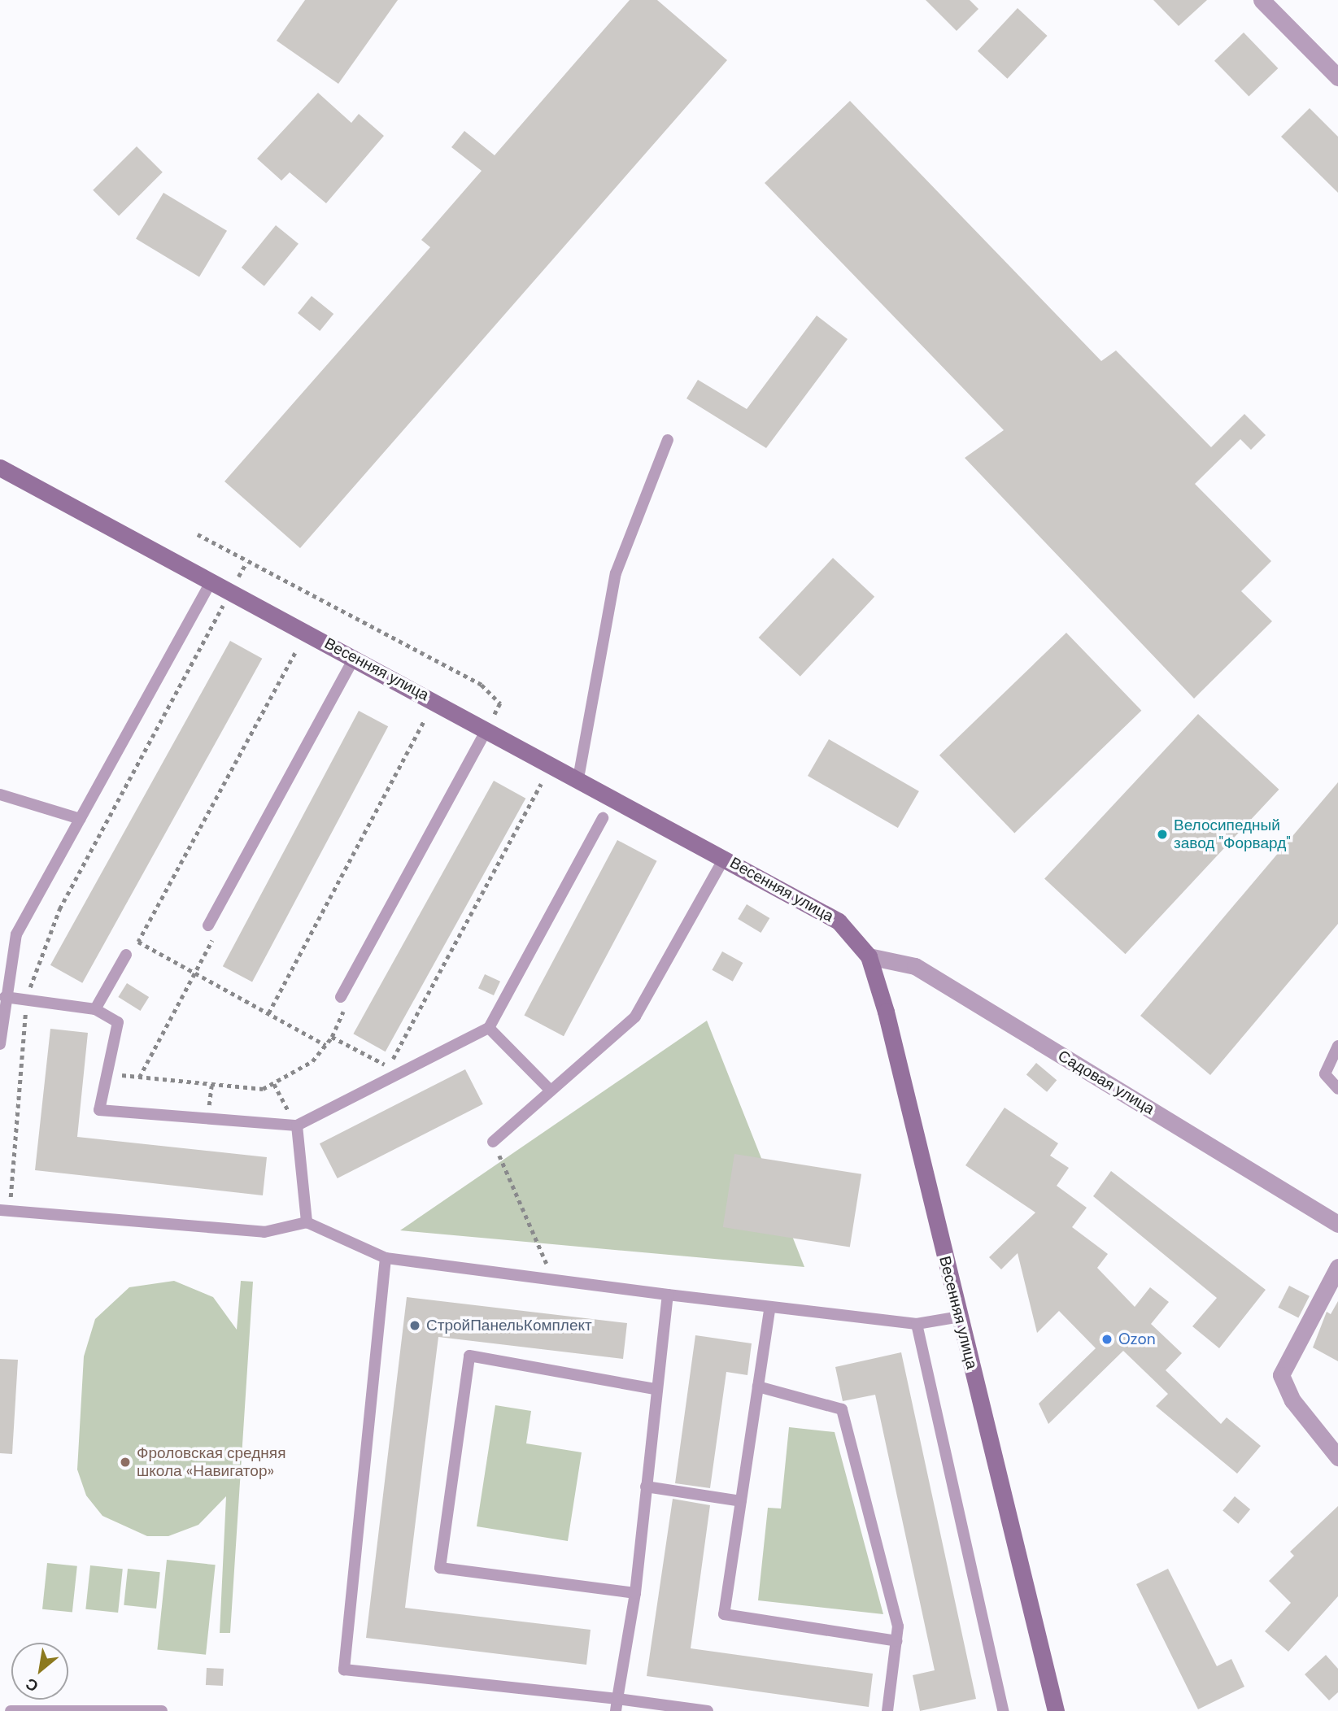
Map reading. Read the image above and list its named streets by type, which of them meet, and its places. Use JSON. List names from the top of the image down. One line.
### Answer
{"streets":{"street":["Весенняя улица","Садовая улица"]},"crossings":[["Весенняя улица","Садовая улица"]],"places":["Велосипедный завод \"Форвард\"","СтройПанельКомплект","Ozon","Фроловская средняя школа «Навигатор»"],"north":"bottom left"}
